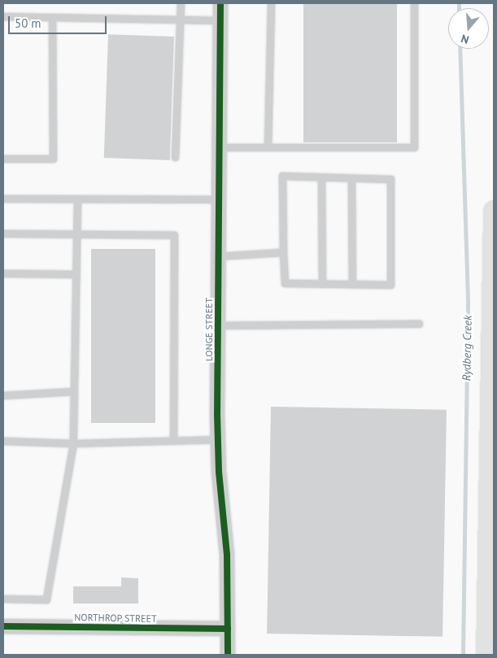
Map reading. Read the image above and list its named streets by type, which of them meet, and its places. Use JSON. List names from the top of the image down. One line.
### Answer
{"streets":{"street":["LONGE STREET","NORTHROP STREET"]},"crossings":[["LONGE STREET","NORTHROP STREET"]],"water":["Rydberg Creek"],"scale_bar":"50 m","north":"bottom"}
